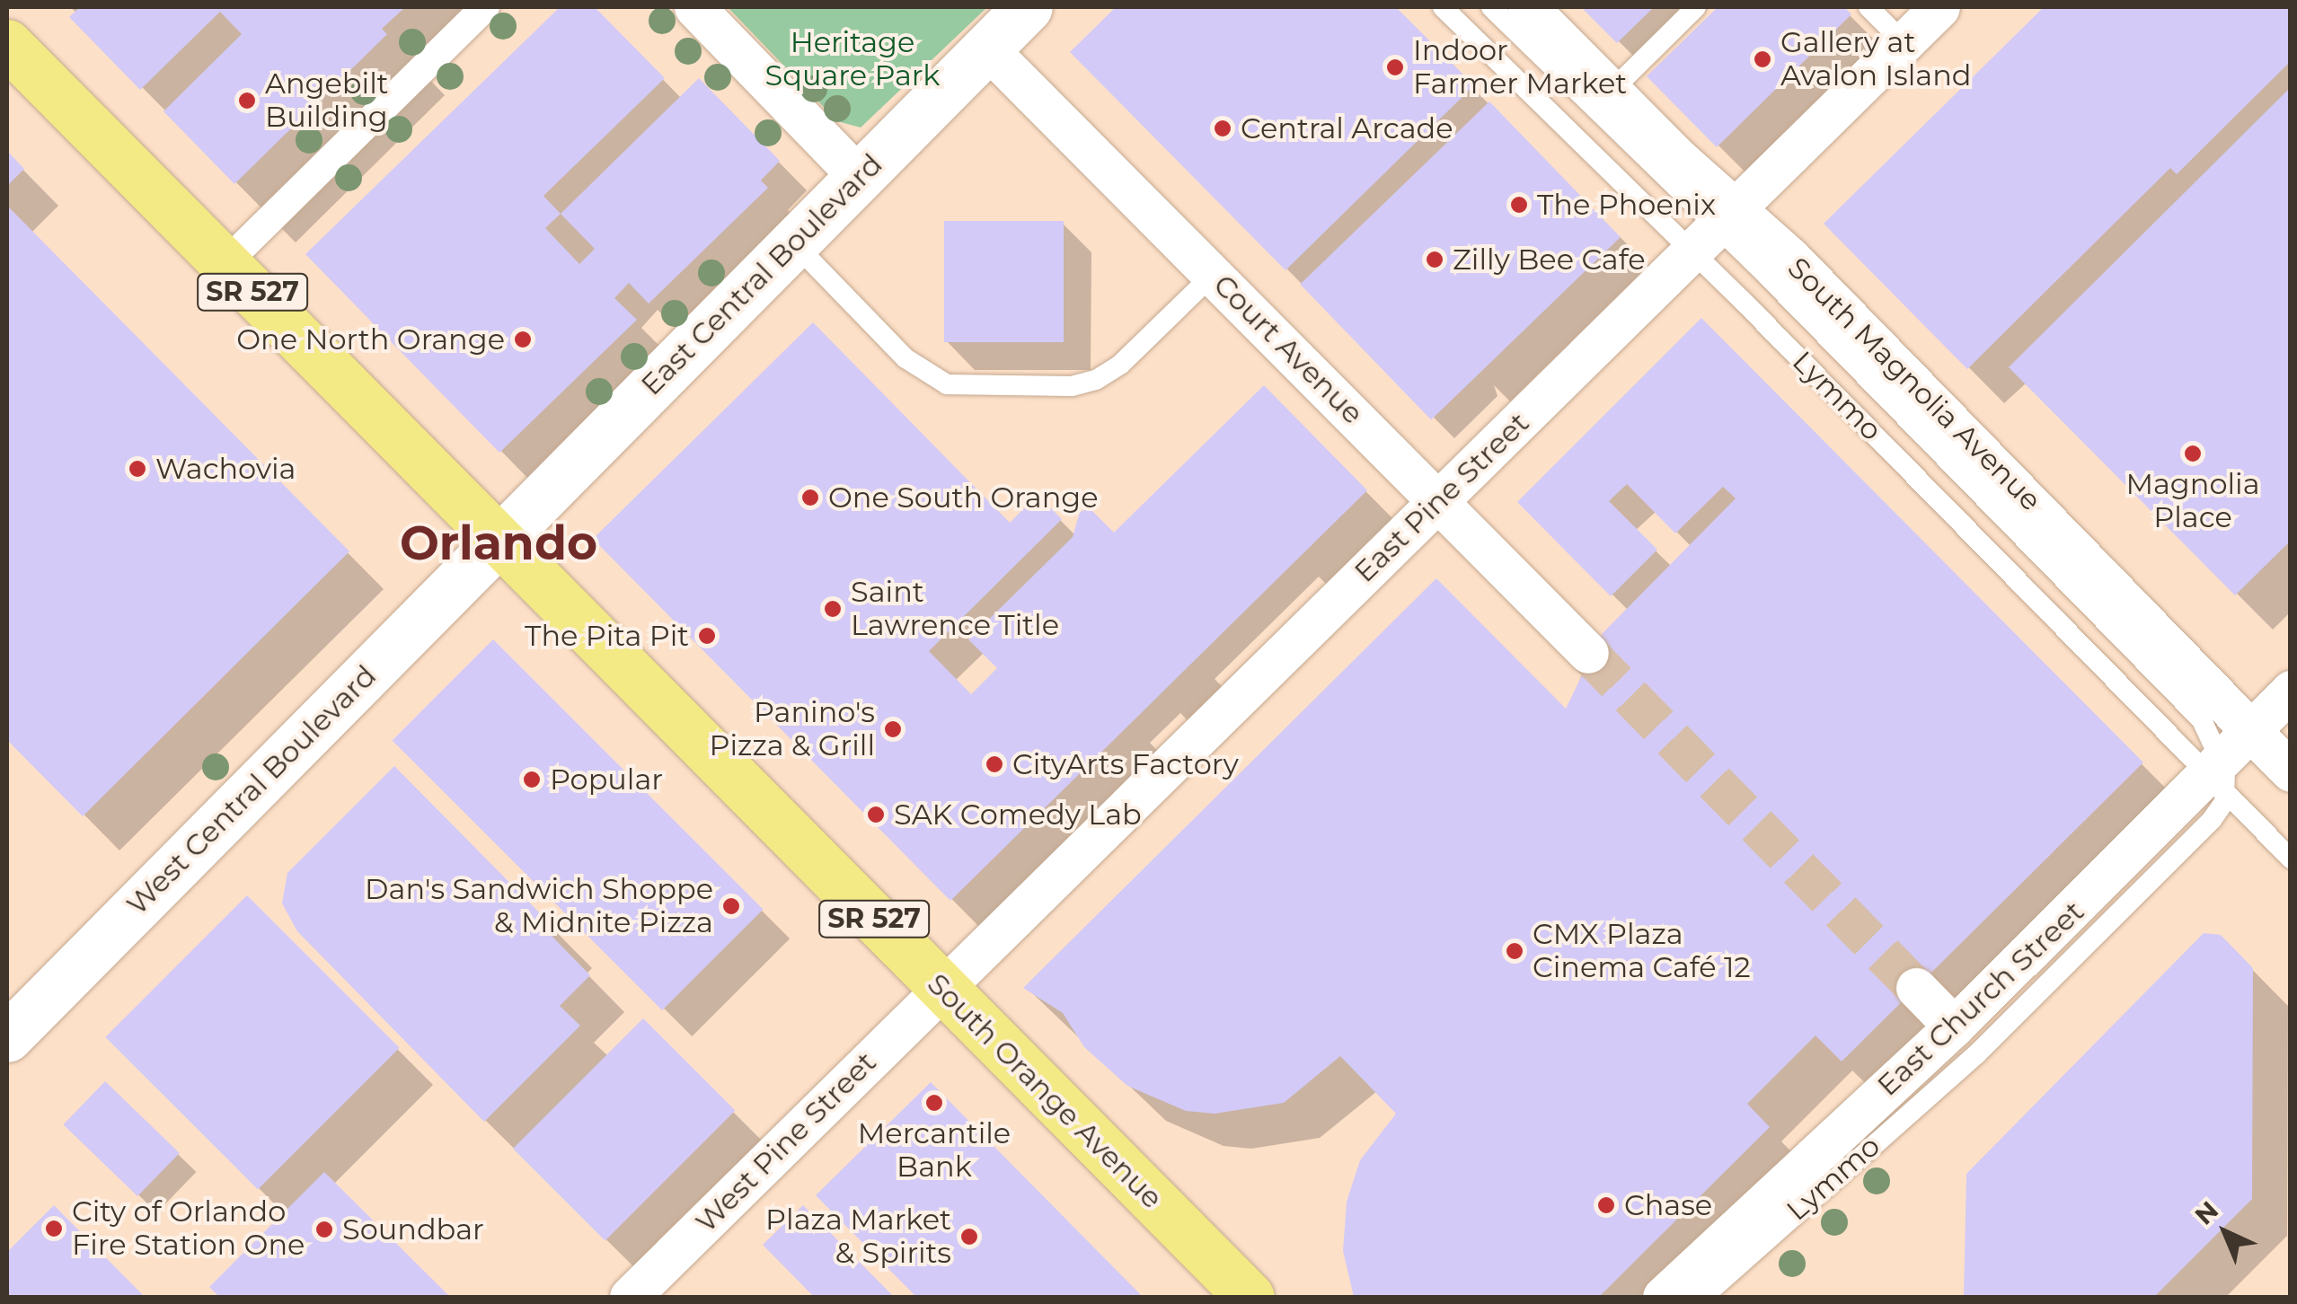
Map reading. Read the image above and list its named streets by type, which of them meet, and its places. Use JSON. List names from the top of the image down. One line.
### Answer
{"streets":{"main road":["SR 527","South Orange Avenue"],"street":["East Central Boulevard","Court Avenue","South Magnolia Avenue","East Pine Street","West Central Boulevard","East Church Street","West Pine Street"],"lane":["Lymmo"]},"crossings":[["East Central Boulevard","SR 527"],["East Central Boulevard","Court Avenue"],["East Central Boulevard","West Central Boulevard"],["East Central Boulevard","South Orange Avenue"],["SR 527","West Central Boulevard"],["SR 527","South Orange Avenue"],["Court Avenue","East Pine Street"],["South Magnolia Avenue","Lymmo"],["South Magnolia Avenue","East Pine Street"],["South Magnolia Avenue","East Church Street"],["Lymmo","East Pine Street"],["Lymmo","East Church Street"],["East Pine Street","South Orange Avenue"],["East Pine Street","West Pine Street"],["West Central Boulevard","South Orange Avenue"],["South Orange Avenue","West Pine Street"]],"districts":["Orlando"],"parks":["Heritage Square Park"],"places":["Gallery at Avalon Island","Indoor Farmer Market","Angebilt Building","Central Arcade","The Phoenix","Zilly Bee Cafe","One North Orange","Magnolia Place","Wachovia","One South Orange","Saint Lawrence Title","The Pita Pit","Panino's Pizza & Grill","CityArts Factory","Popular","SAK Comedy Lab","Dan's Sandwich Shoppe & Midnite Pizza","CMX Plaza Cinema Café 12","Mercantile Bank","Chase","City of Orlando Fire Station One","Soundbar","Plaza Market & Spirits"],"north":"top left"}
